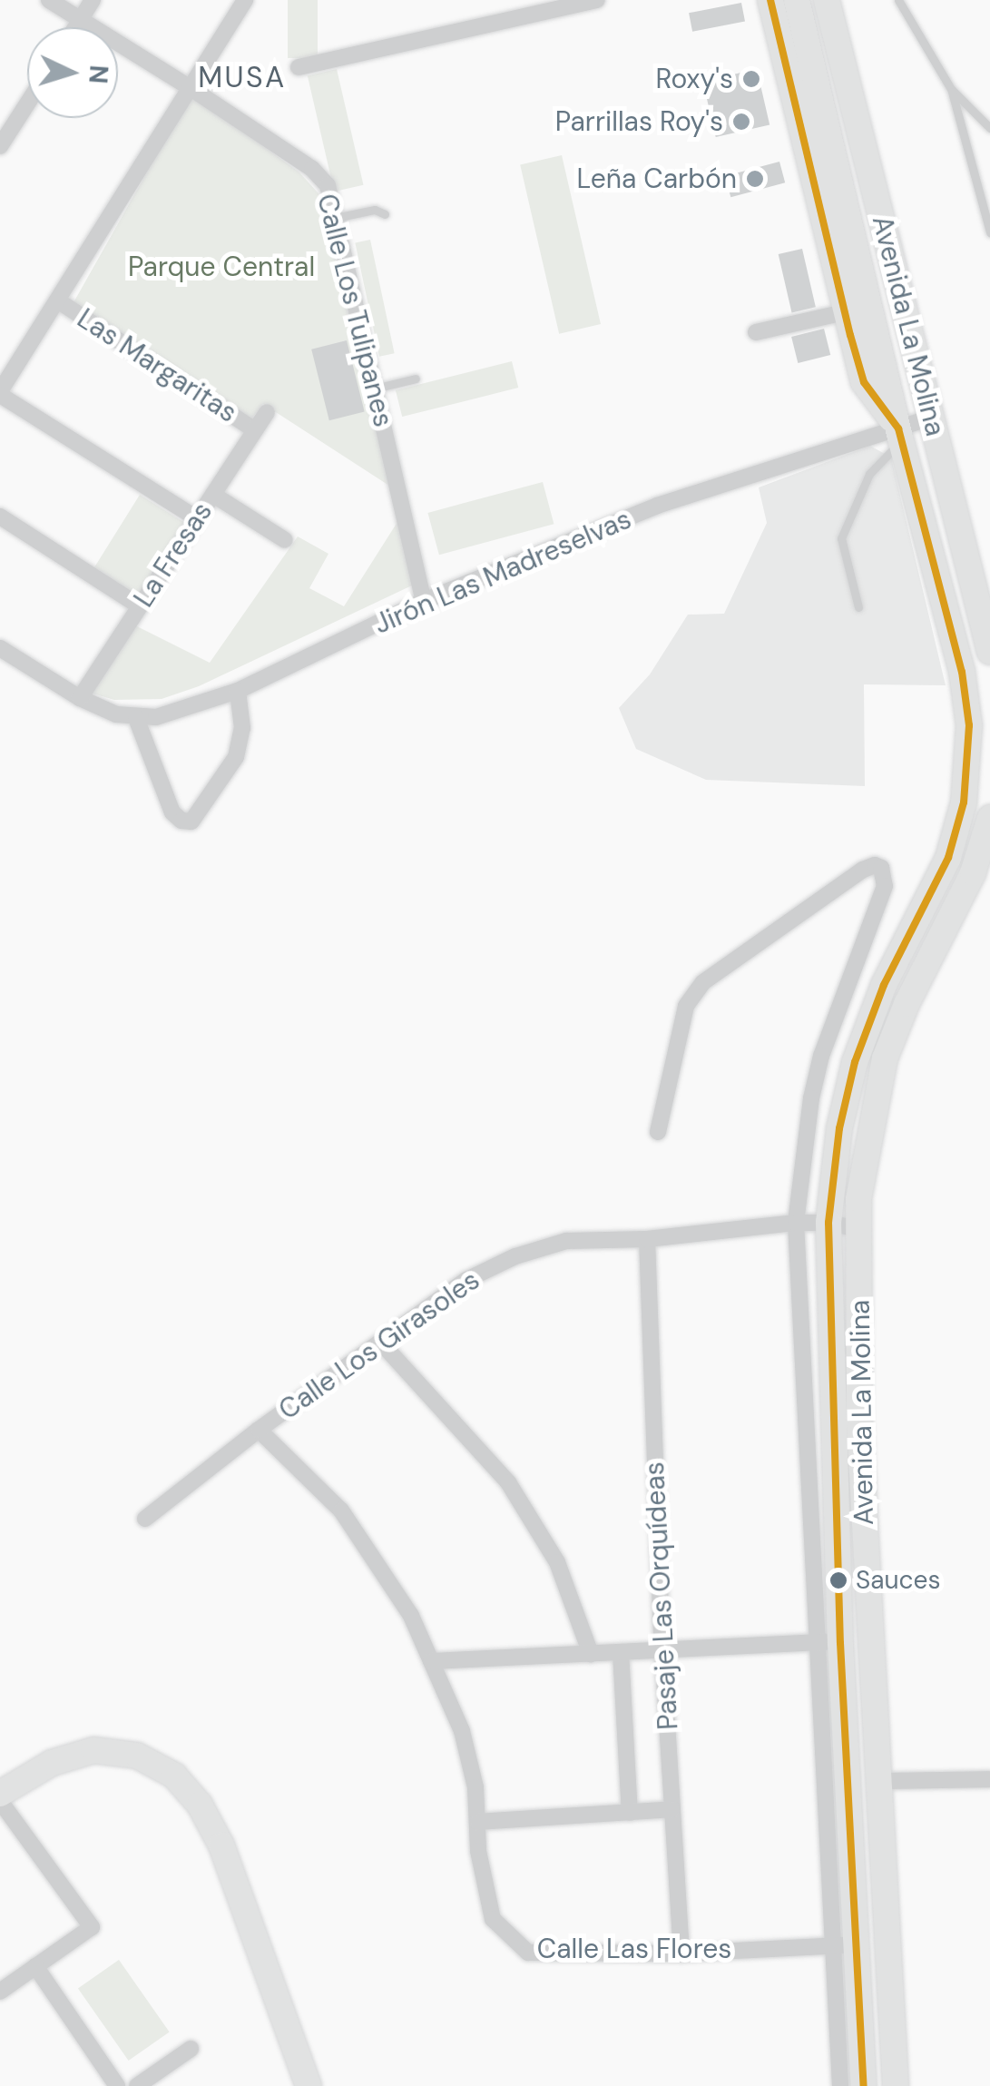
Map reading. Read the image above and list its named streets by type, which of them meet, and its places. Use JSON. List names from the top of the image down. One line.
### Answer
{"streets":{"main road":["Avenida La Molina"],"street":["Calle Los Tulipanes","Las Margaritas","La Fresas","Jirón Las Madreselvas","Calle Los Girasoles","Pasaje Las Orquídeas","Calle Las Flores"]},"crossings":[["Calle Los Tulipanes","Jirón Las Madreselvas"],["Avenida La Molina","Jirón Las Madreselvas"],["Avenida La Molina","Calle Los Girasoles"],["Avenida La Molina","Calle Las Flores"],["Las Margaritas","La Fresas"],["Calle Los Girasoles","Pasaje Las Orquídeas"],["Calle Los Girasoles","Calle Las Flores"],["Pasaje Las Orquídeas","Calle Las Flores"]],"districts":["MUSA"],"parks":["Parque Central"],"places":["Roxy's","Parrillas Roy's","Leña Carbón","Sauces"],"north":"right"}
